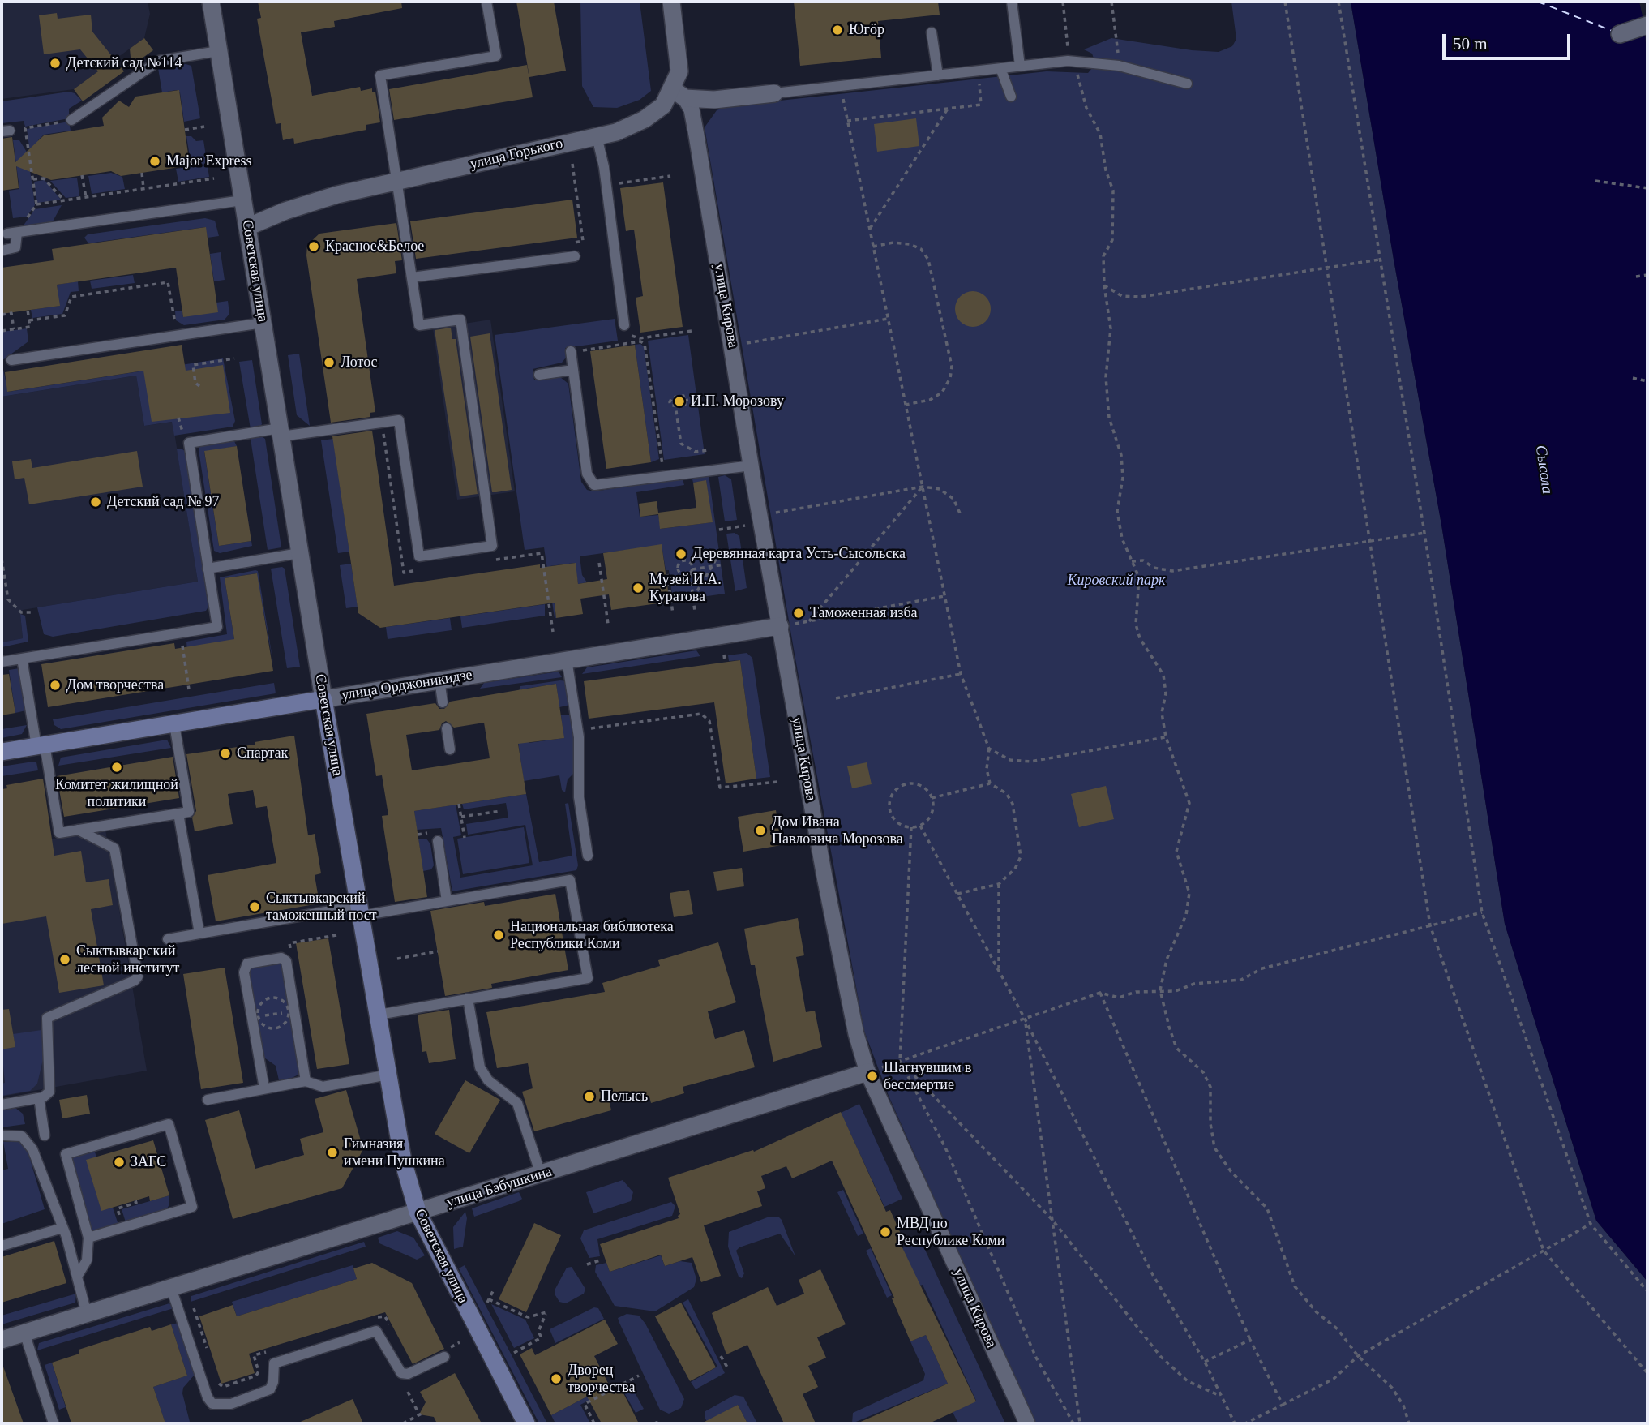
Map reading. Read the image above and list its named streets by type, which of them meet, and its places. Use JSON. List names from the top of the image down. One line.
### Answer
{"streets":{"main road":["Советская улица","улица Орджоникидзе"],"street":["улица Горького","улица Кирова","улица Бабушкина"]},"crossings":[["улица Горького","Советская улица"],["улица Горького","улица Кирова"],["Советская улица","улица Орджоникидзе"],["Советская улица","улица Бабушкина"],["улица Кирова","улица Орджоникидзе"],["улица Кирова","улица Бабушкина"]],"water":["Сысола"],"parks":["Кировский парк"],"places":["Югöр","Детский сад №114","Major Express","Красное&Белое","Лотос","И.П. Морозову","Детский сад № 97","Деревянная карта Усть-Сысольска","Музей И.А. Куратова","Таможенная изба","Дом творчества","Спартак","Комитет жилищной политики","Дом Ивана Павловича Морозова","Сыктывкарский таможенный пост","Национальная библиотека Республики Коми","Сыктывкарский лесной институт","Шагнувшим в бессмертие","Пелысь","Гимназия имени Пушкина","ЗАГС","МВД по Республике Коми","Дворец творчества"],"scale_bar":"50 m"}
